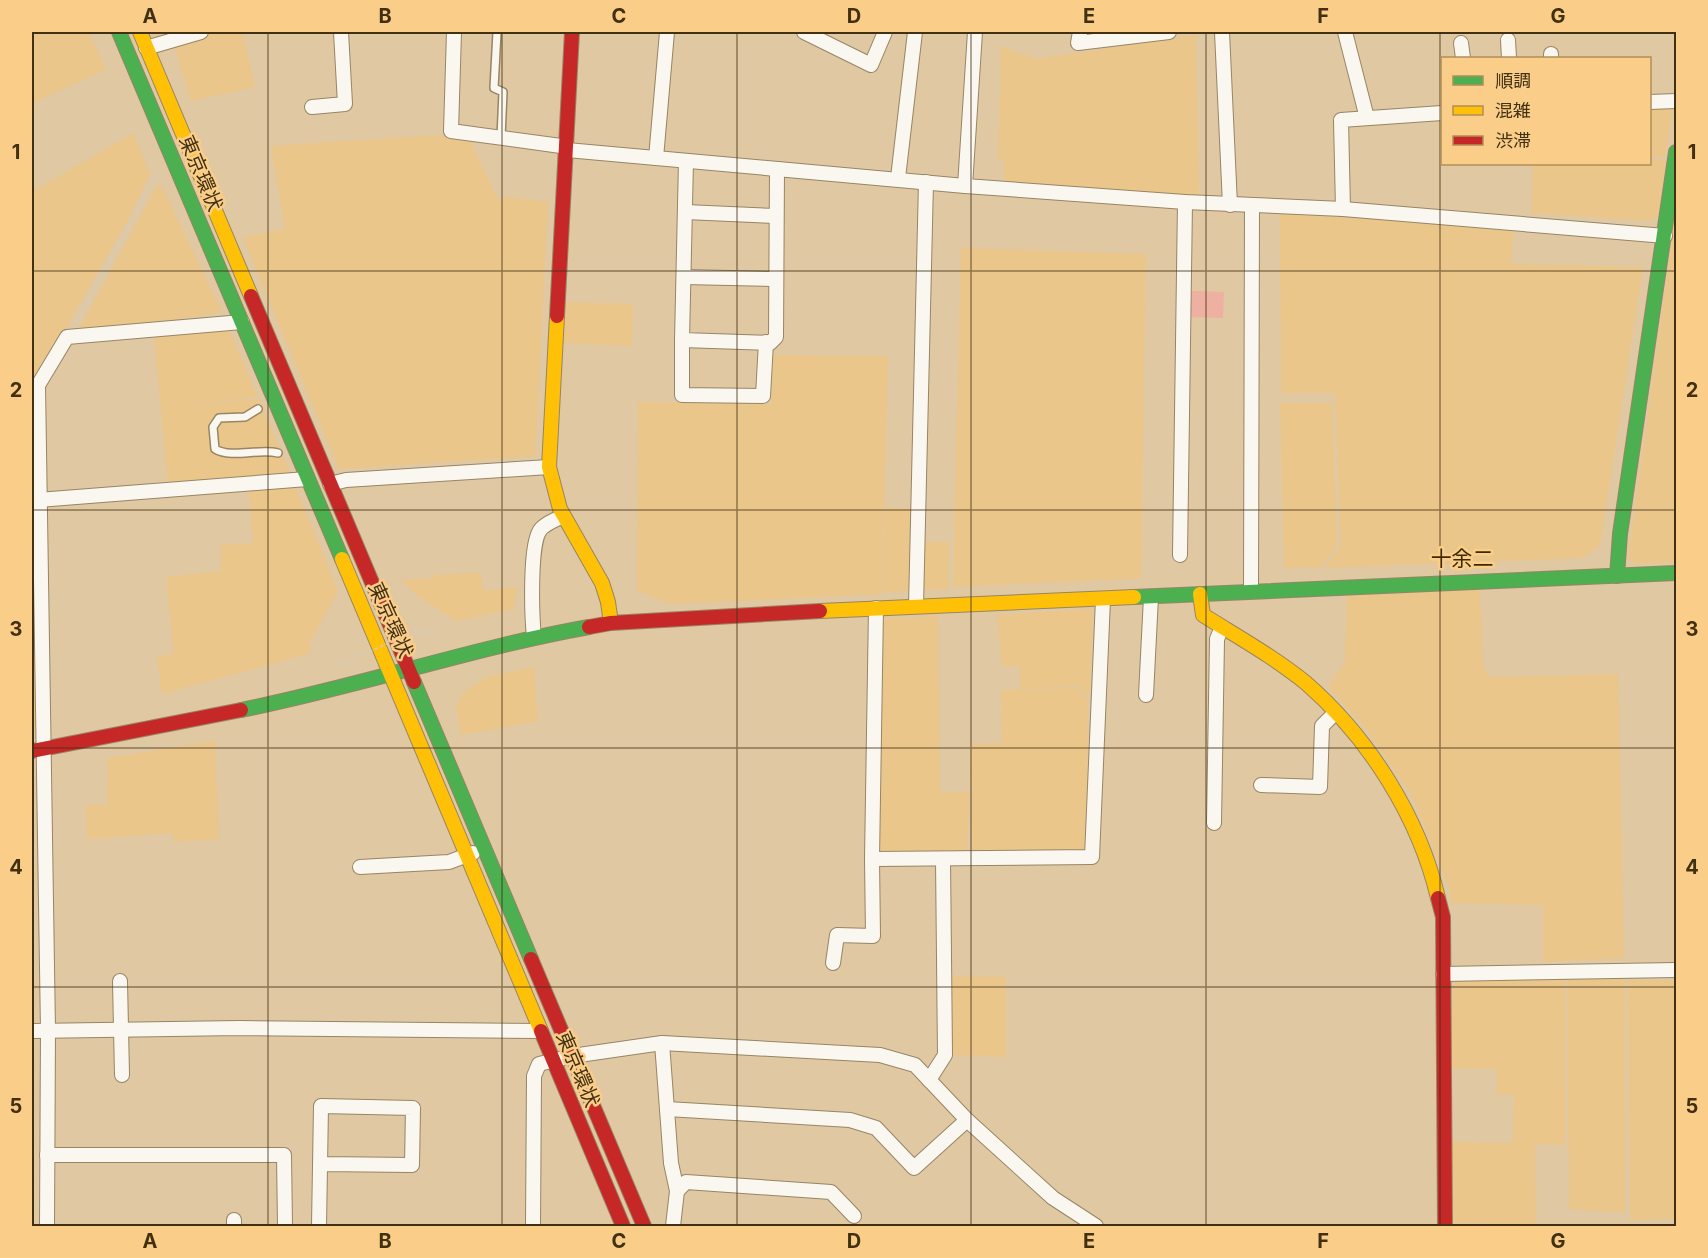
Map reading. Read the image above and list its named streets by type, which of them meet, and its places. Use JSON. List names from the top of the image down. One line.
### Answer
{"streets":{"main road":["東京環状"]},"districts":["十余二"],"legend":["順調","混雑","渋滞"],"grid":{"columns":["A","B","C","D","E","F","G"],"rows":["1","2","3","4","5"]}}
